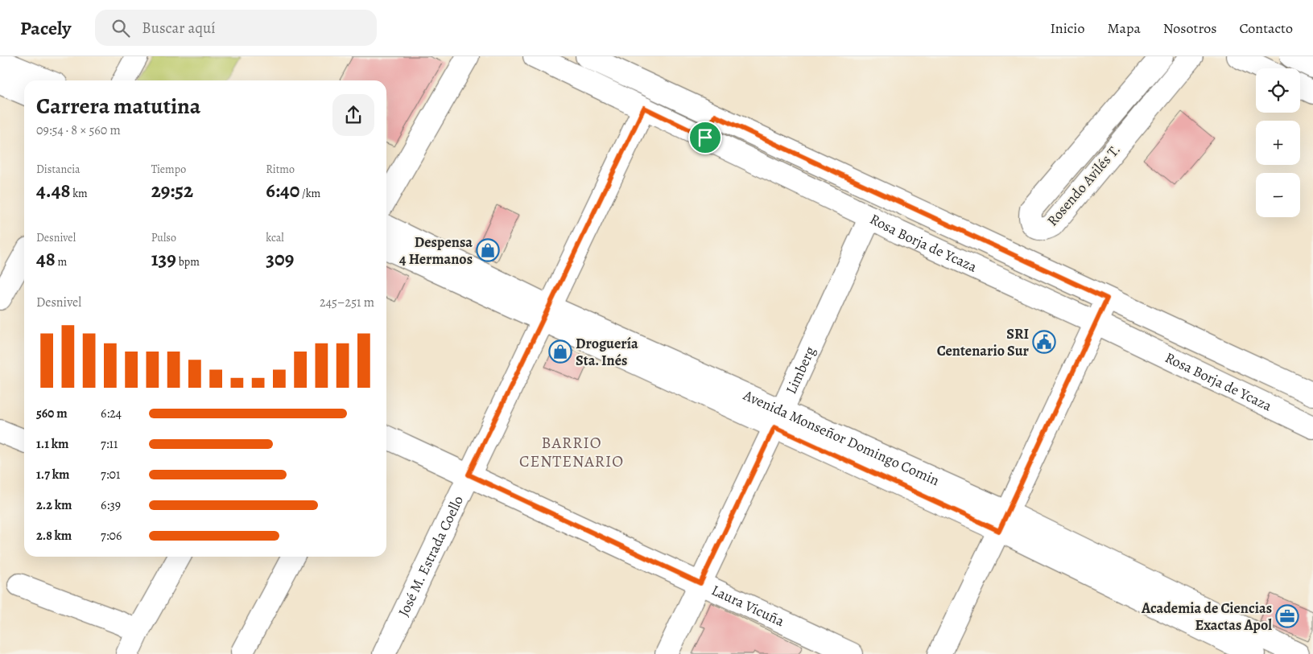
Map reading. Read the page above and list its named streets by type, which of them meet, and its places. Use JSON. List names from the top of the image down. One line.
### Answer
{"streets":{"street":["Rosendo Avilés T.","Rosa Borja de Ycaza","Limberg","Avenida Monseñor Domingo Comin","José M. Estrada Coello","Laura Vicuña"]},"crossings":[["Rosa Borja de Ycaza","Limberg"],["Rosa Borja de Ycaza","José M. Estrada Coello"],["Limberg","Avenida Monseñor Domingo Comin"],["Limberg","Laura Vicuña"],["Avenida Monseñor Domingo Comin","José M. Estrada Coello"],["José M. Estrada Coello","Laura Vicuña"]],"districts":["BARRIO CENTENARIO"],"places":{"shop":["Despensa 4 Hermanos","Droguería Sta. Inés"],"public building":["SRI Centenario Sur"],"office":["Academia de Ciencias Exactas Apol"]},"page":{"header":"Pacely","search":"Buscar aquí","nav":["Inicio","Mapa","Nosotros","Contacto"],"map_buttons":["+","−"],"heading":["Carrera matutina","09:54 · 8 × 560 m"],"stats":[["Distancia","4.48 km"],["Tiempo","29:52"],["Ritmo","6:40 /km"],["Desnivel","48 m"],["Pulso","139 bpm"],["kcal","309"]],"chart":["Desnivel","245–251 m"],"list":[{"name":"560 m","note":"6:24"},{"name":"1.1 km","note":"7:11"},{"name":"1.7 km","note":"7:01"},{"name":"2.2 km","note":"6:39"},{"name":"2.8 km","note":"7:06"}]}}
